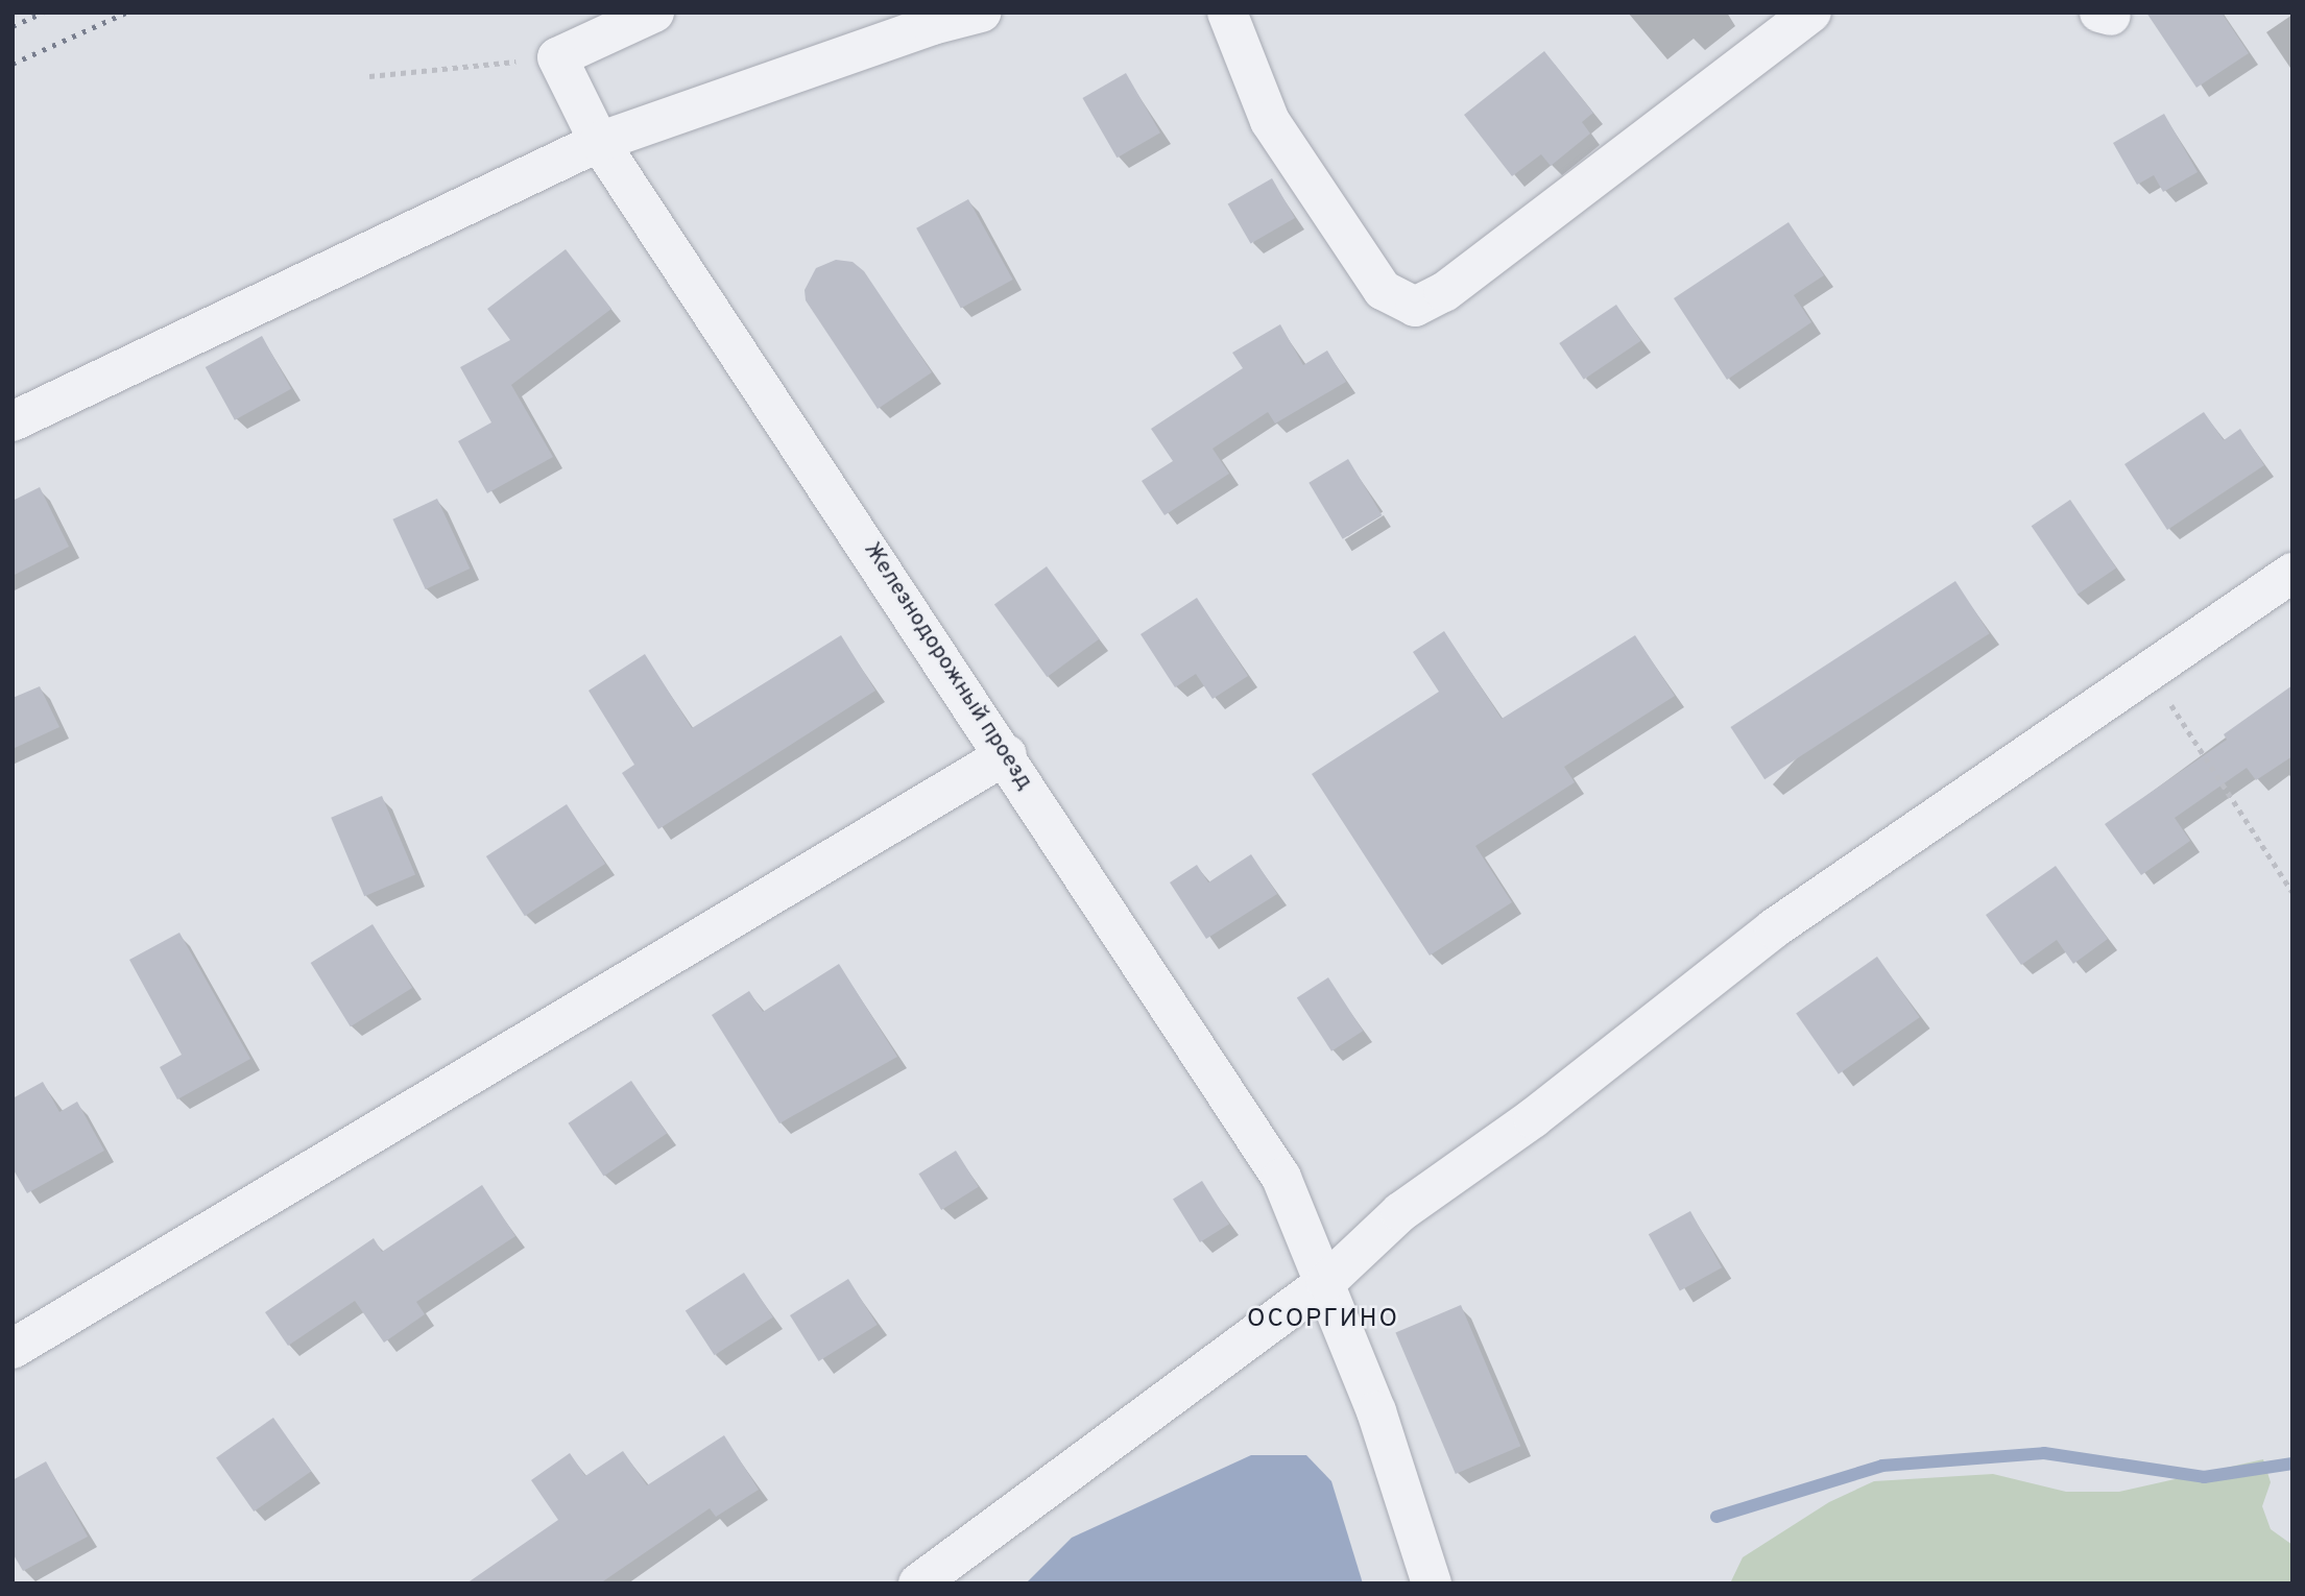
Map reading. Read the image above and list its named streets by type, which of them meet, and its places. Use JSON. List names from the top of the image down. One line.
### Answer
{"streets":{"street":["Железнодорожный проезд"]},"districts":["ОСОРГИНО"]}
